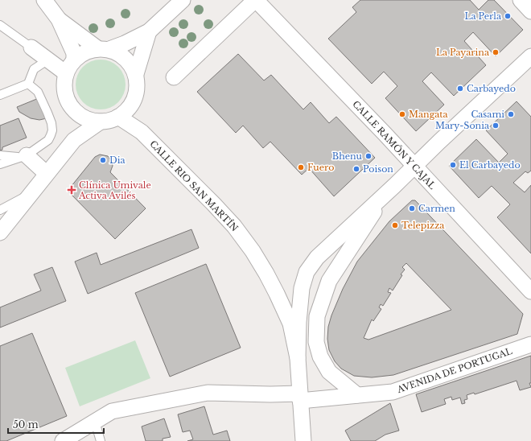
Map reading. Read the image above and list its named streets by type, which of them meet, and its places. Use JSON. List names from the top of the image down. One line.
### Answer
{"streets":{"street":["CALLE RAMÓN Y CAJAL","CALLE RIO SAN MARTÍN","AVENIDA DE PORTUGAL"]},"crossings":[["CALLE RIO SAN MARTÍN","AVENIDA DE PORTUGAL"]],"places":{"other":["La Perla","La Payarina","Carbayedo","Mangata","Casami","Mary-Sonia","Bhenu","Dia","El Carbayedo","Fuero","Poison","Carmen","Telepizza"],"health":["Clínica Umivale Activa Avilés"]},"scale_bar":"50 m"}
